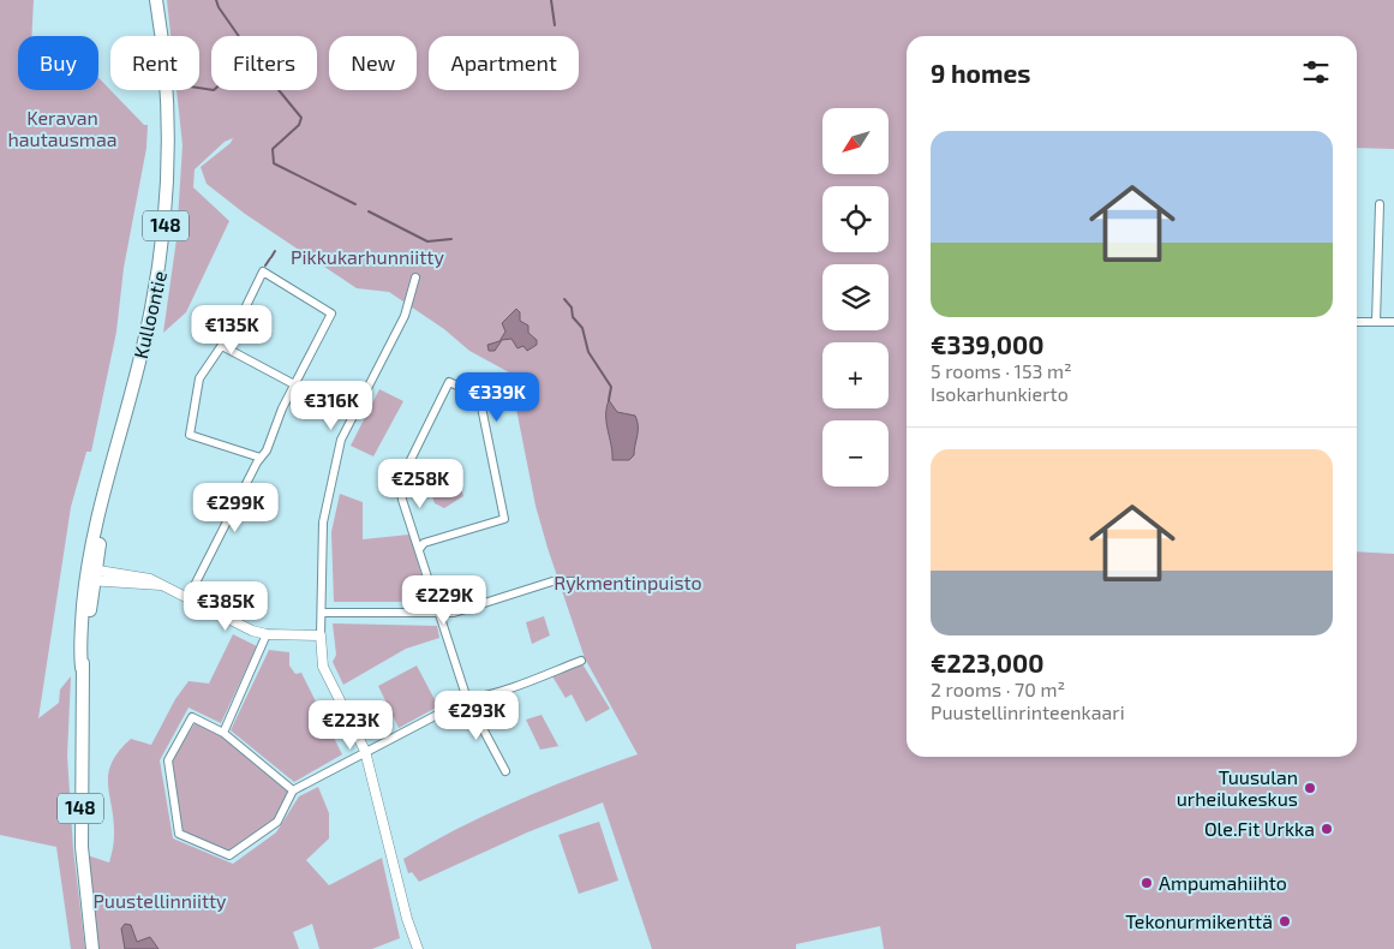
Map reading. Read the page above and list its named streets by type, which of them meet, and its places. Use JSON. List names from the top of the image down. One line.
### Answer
{"streets":{"main road":["148","Kulloontie"]},"parks":["Keravan hautausmaa","Pikkukarhunniitty","Rykmentinpuisto","Puustellinniitty"],"places":["Tuusulan urheilukeskus","Ole.Fit Urkka","Ampumahiihto","Tekonurmikenttä"],"north":"bottom left","page":{"chip":["Buy","Rent","Filters","New","Apartment"],"heading":"9 homes","map_buttons":["+","−"],"list":[{"name":"€339,000","note":"5 rooms · 153 m² · Isokarhunkierto"},{"name":"€223,000","note":"2 rooms · 70 m² · Puustellinrinteenkaari"}],"price":["€135K","€339K","€316K","€258K","€299K","€229K","€385K","€293K","€223K"]}}
